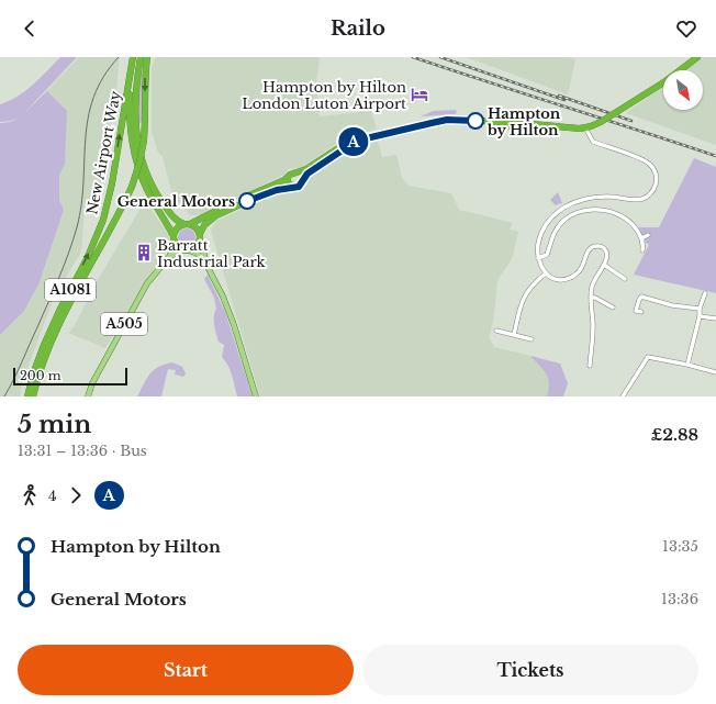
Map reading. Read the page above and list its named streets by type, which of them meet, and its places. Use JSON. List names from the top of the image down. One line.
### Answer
{"streets":{"highway":["New Airport Way","A1081"],"main road":["A505"]},"crossings":[["New Airport Way","A505"]],"places":{"hotel":["Hampton by Hilton London Luton Airport"],"other":["Hampton by Hilton","General Motors"],"building":["Barratt Industrial Park"]},"lines":["bus line A"],"scale_bar":"200 m","north":"bottom right","page":{"header":"Railo","on_map":"A","scale":"200 m","heading":["5 min","13:31 – 13:36 · Bus","£2.88"],"legs":["4","A"],"list":[{"name":"Hampton by Hilton","value":"13:35"},{"name":"General Motors","value":"13:36"}],"buttons":["Start","Tickets"]}}
